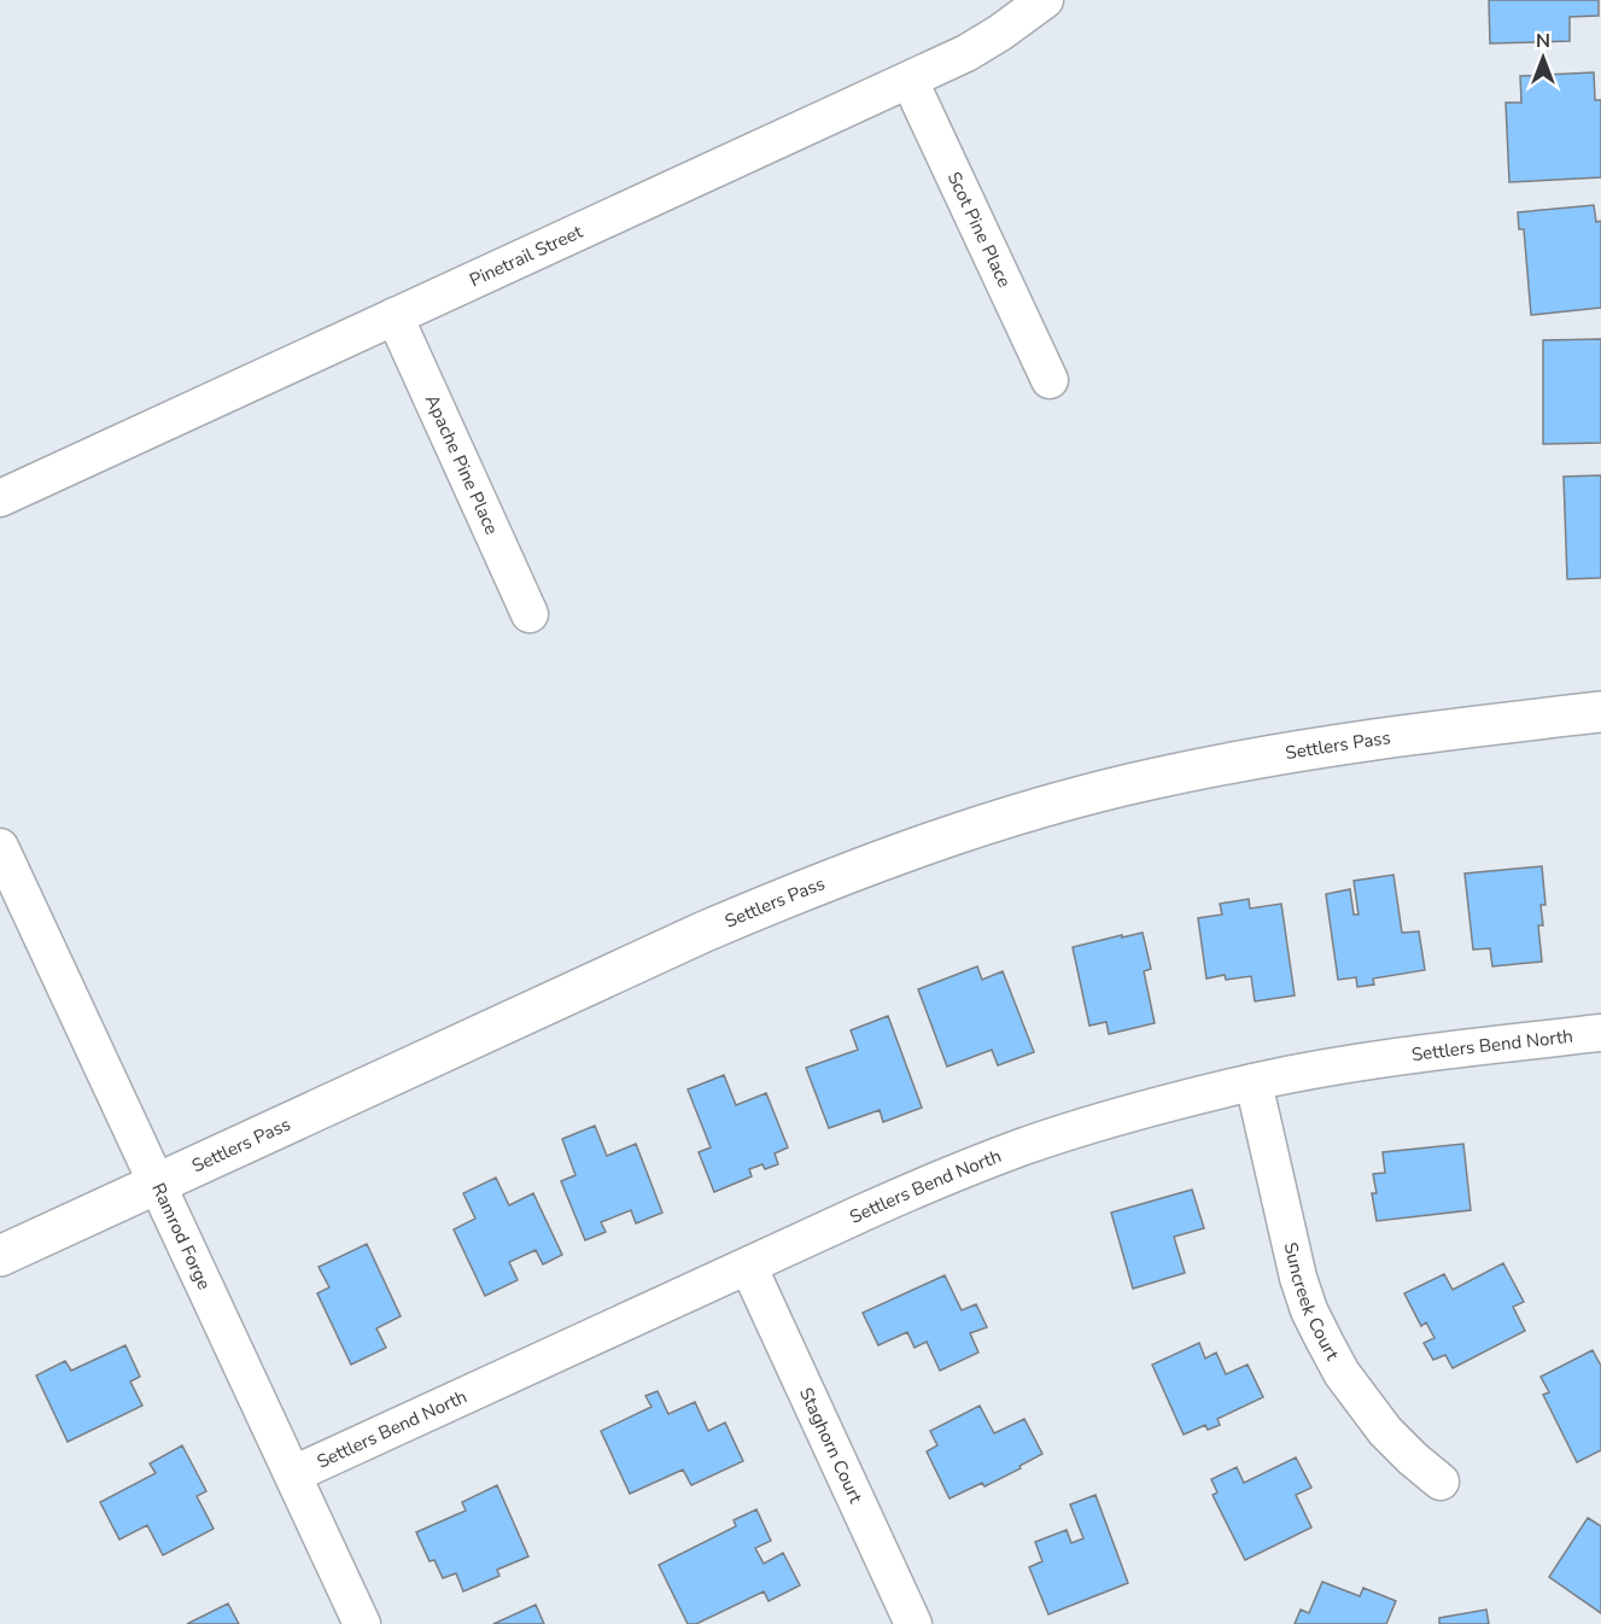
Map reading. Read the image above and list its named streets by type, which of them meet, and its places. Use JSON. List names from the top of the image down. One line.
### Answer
{"streets":{"street":["Scot Pine Place","Pinetrail Street","Apache Pine Place","Settlers Pass","Settlers Bend North","Ramrod Forge","Suncreek Court","Staghorn Court"]},"crossings":[["Scot Pine Place","Pinetrail Street"],["Pinetrail Street","Apache Pine Place"],["Settlers Pass","Ramrod Forge"],["Settlers Bend North","Ramrod Forge"],["Settlers Bend North","Suncreek Court"],["Settlers Bend North","Staghorn Court"]],"north":"top"}
